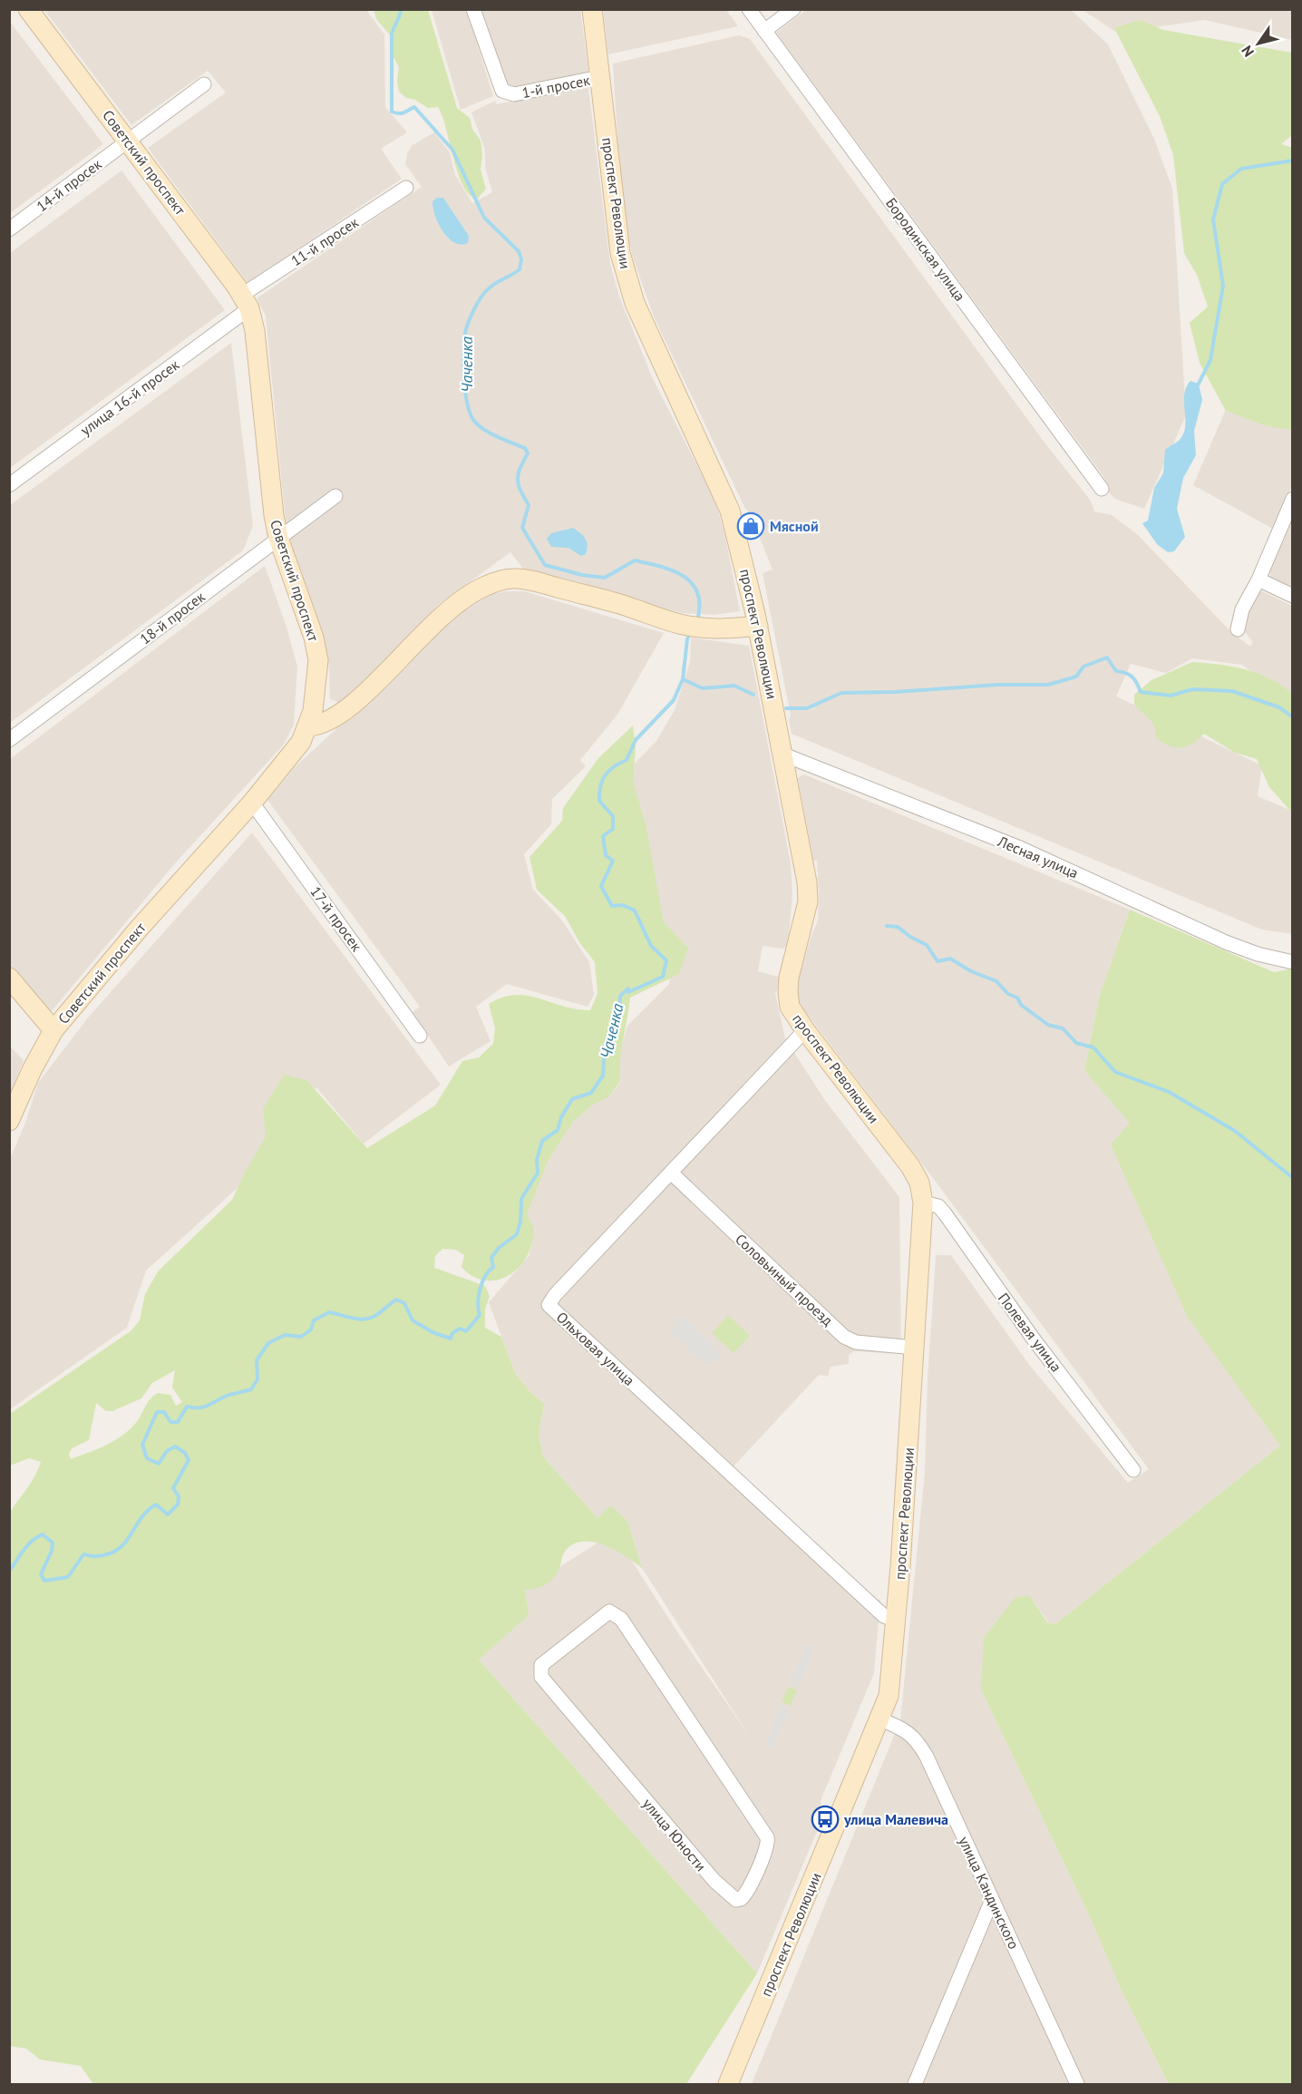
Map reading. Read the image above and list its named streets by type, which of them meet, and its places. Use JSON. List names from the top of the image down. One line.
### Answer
{"streets":{"street":["1-й просек","Советский проспект","14-й просек","проспект Революции","11-й просек","Бородинская улица","улица 16-й просек","18-й просек","Лесная улица","17-й просек","Соловьиный проезд","Полевая улица","Ольховая улица","улица Юности","улица Кандинского"]},"crossings":[["1-й просек","проспект Революции"],["Советский проспект","14-й просек"],["Советский проспект","11-й просек"],["Советский проспект","улица 16-й просек"],["Советский проспект","18-й просек"],["Советский проспект","17-й просек"],["проспект Революции","Лесная улица"],["проспект Революции","Соловьиный проезд"],["проспект Революции","Полевая улица"],["проспект Революции","Ольховая улица"],["проспект Революции","улица Кандинского"],["11-й просек","улица 16-й просек"],["Соловьиный проезд","Ольховая улица"]],"water":["Чаченка"],"places":{"shop":["Мясной"],"bus stop":["улица Малевича"]},"north":"bottom left"}
